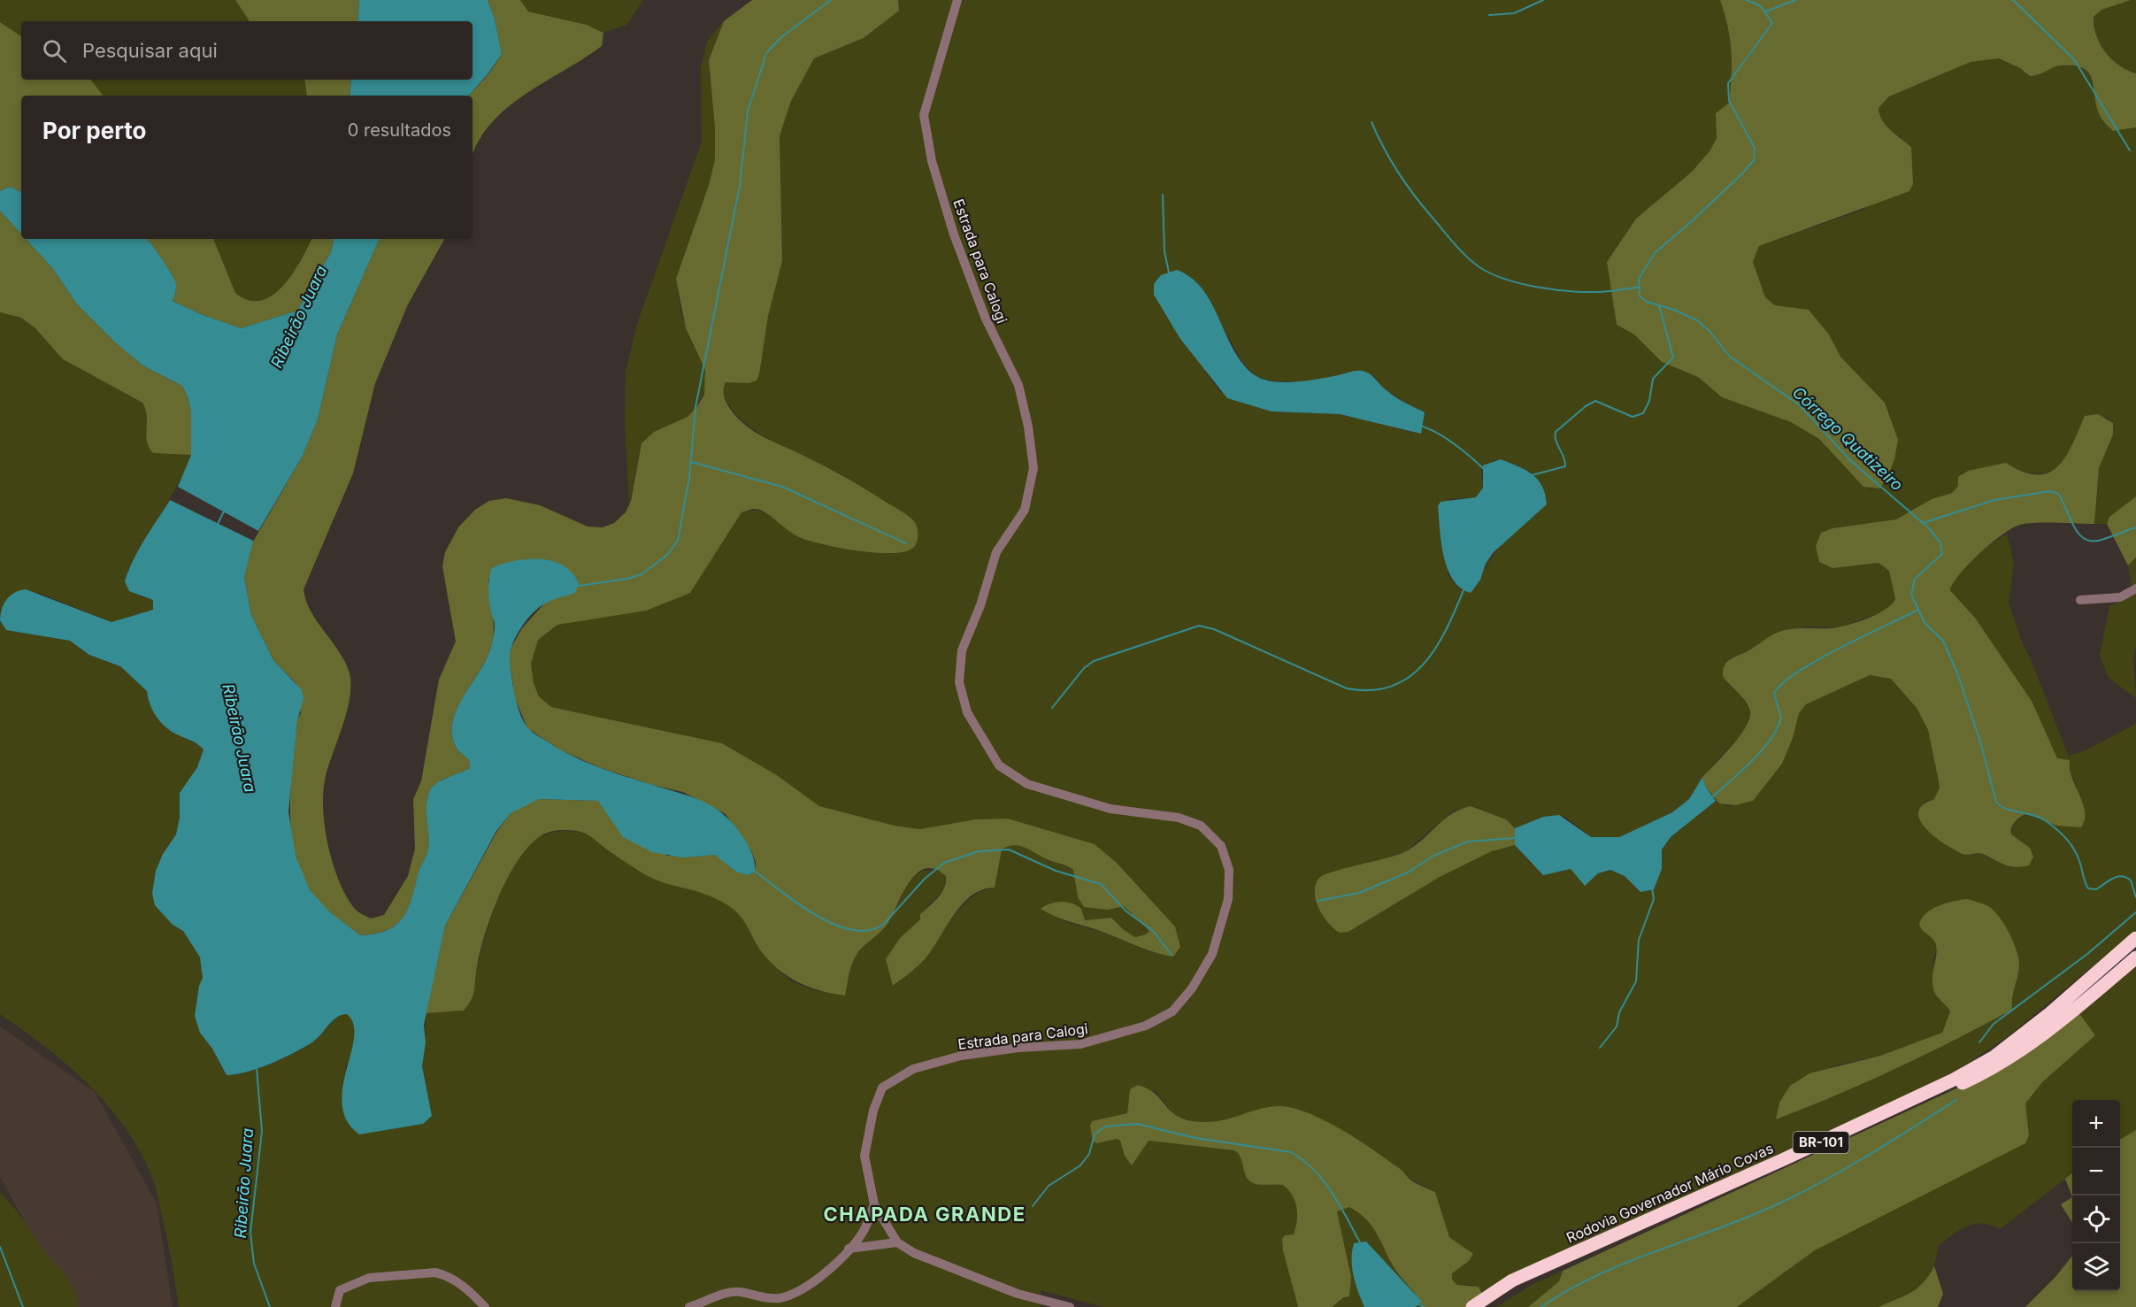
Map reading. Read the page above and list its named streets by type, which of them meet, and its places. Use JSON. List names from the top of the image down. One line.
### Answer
{"streets":{"highway":["BR-101","Rodovia Governador Mário Covas"],"street":["Estrada para Calogi"]},"districts":["CHAPADA GRANDE"],"water":["Ribeirão Juara","Córrego Quatizeiro"],"page":{"search":"Pesquisar aqui","heading":["Por perto","0 resultados"],"map_buttons":["+","−"]}}
